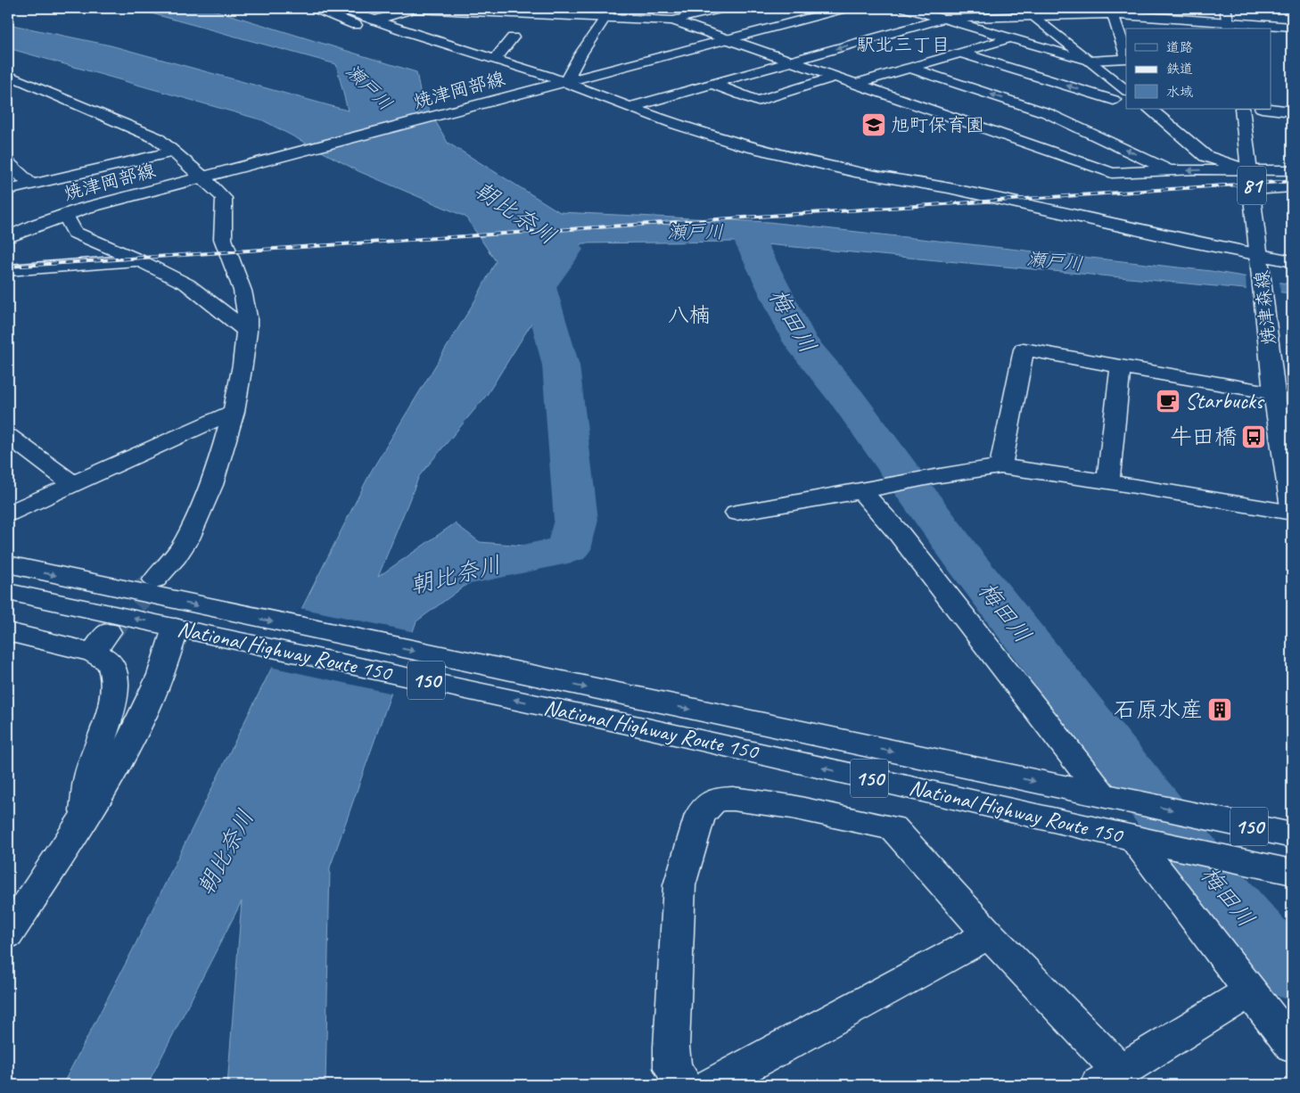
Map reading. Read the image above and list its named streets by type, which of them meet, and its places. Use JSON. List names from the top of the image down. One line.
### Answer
{"streets":{"main road":["焼津岡部線","81","焼津森線","National Highway Route 150","150"]},"districts":["駅北三丁目","八楠"],"water":["瀬戸川","朝比奈川","梅田川"],"places":{"school or university":["旭町保育園"],"cafe":["Starbucks"],"bus stop":["牛田橋"],"building":["石原水産"]},"legend":["道路","鉄道","水域"]}
